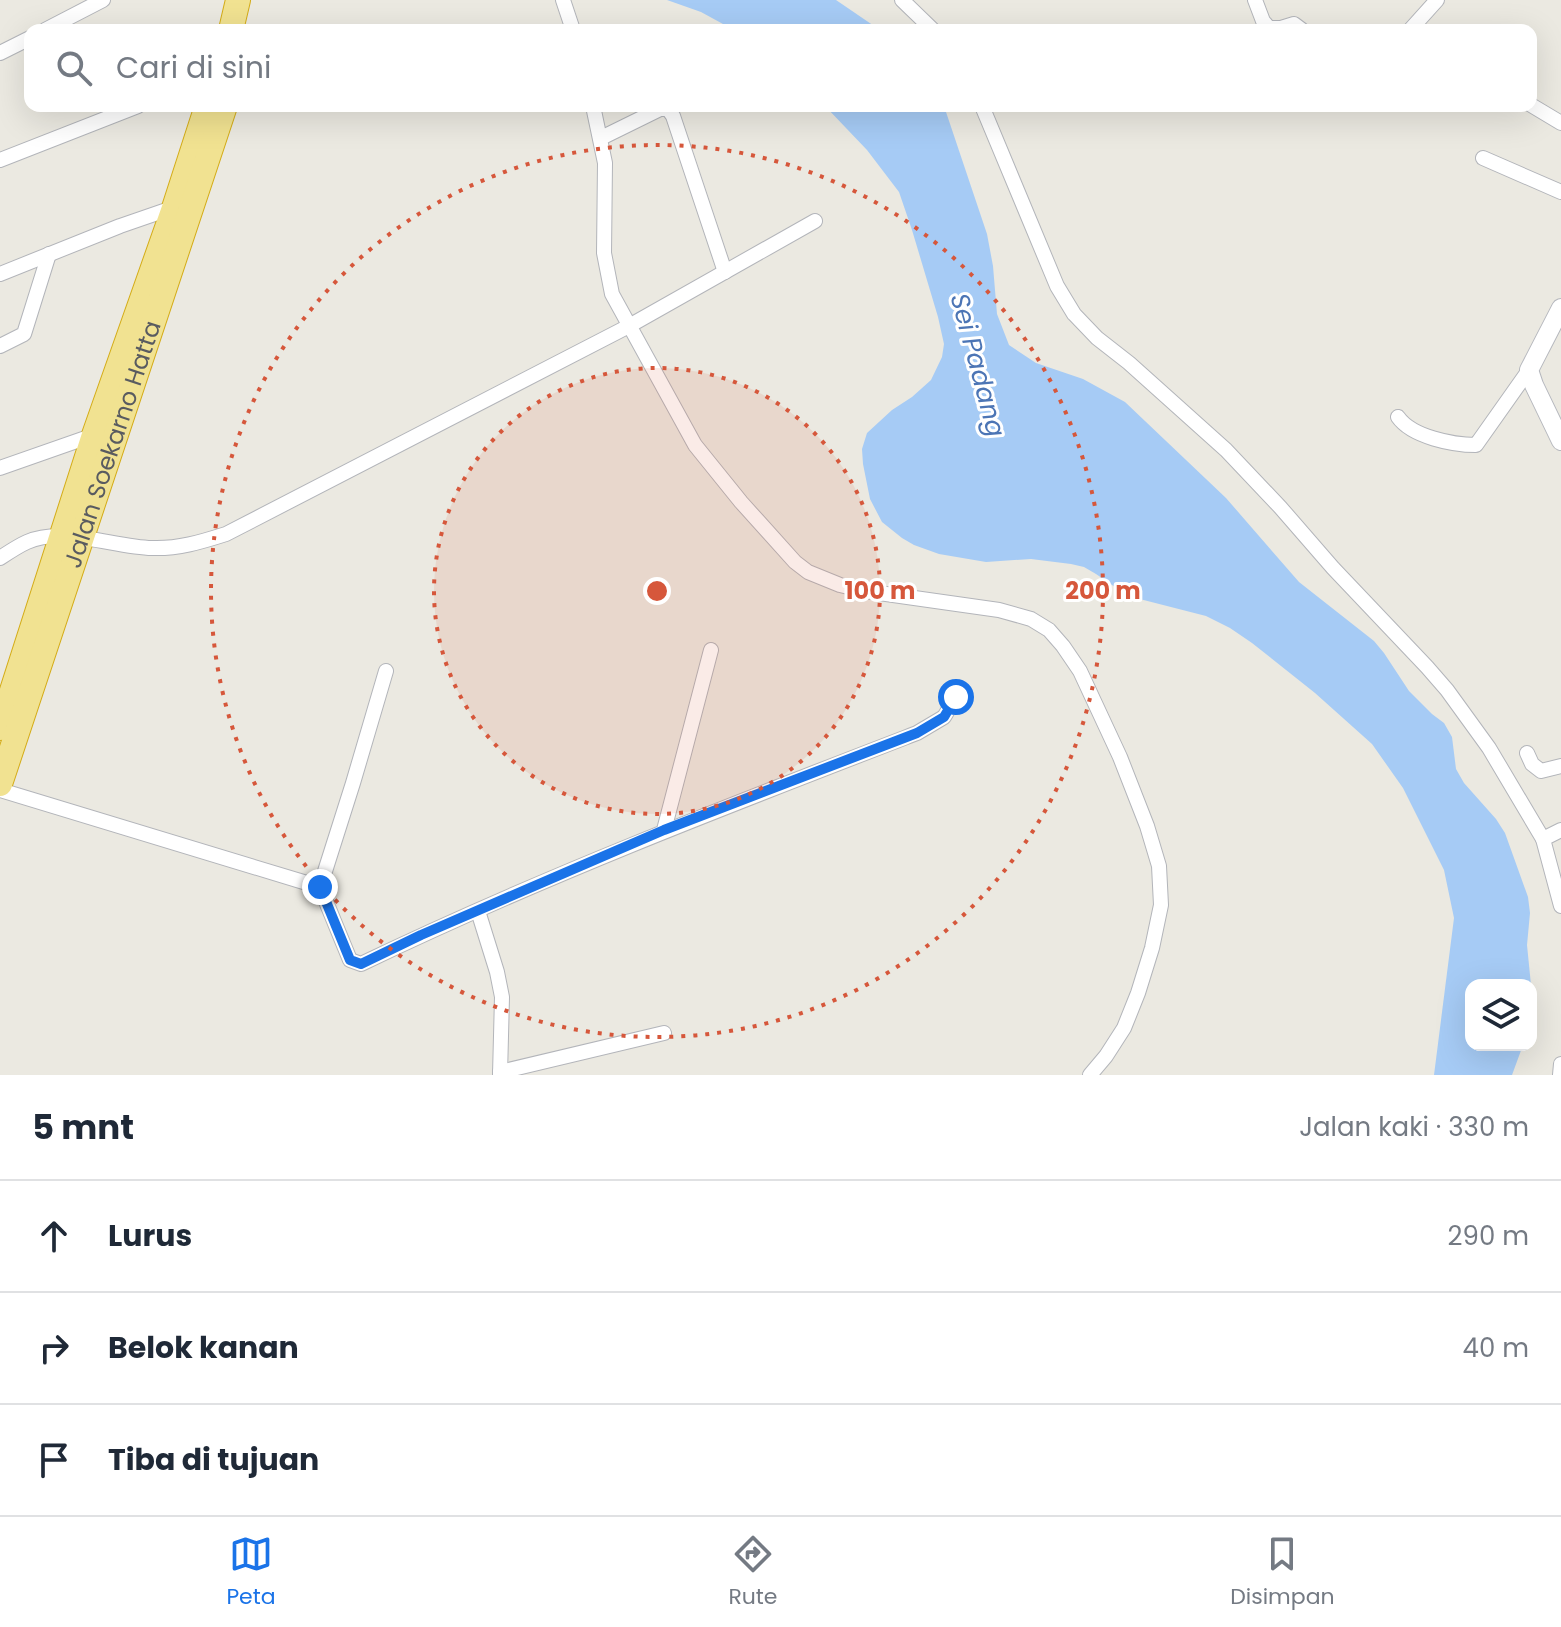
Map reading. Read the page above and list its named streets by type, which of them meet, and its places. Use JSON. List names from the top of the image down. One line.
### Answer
{"streets":{"highway":["Jalan Soekarno Hatta"]},"water":["Sei Padang"],"page":{"search":"Cari di sini","heading":["5 mnt","Jalan kaki · 330 m"],"list":[["Lurus","290 m"],["Belok kanan","40 m"],"Tiba di tujuan"],"nav":["Peta","Rute","Disimpan"]},"rings":["100 m","200 m"]}
